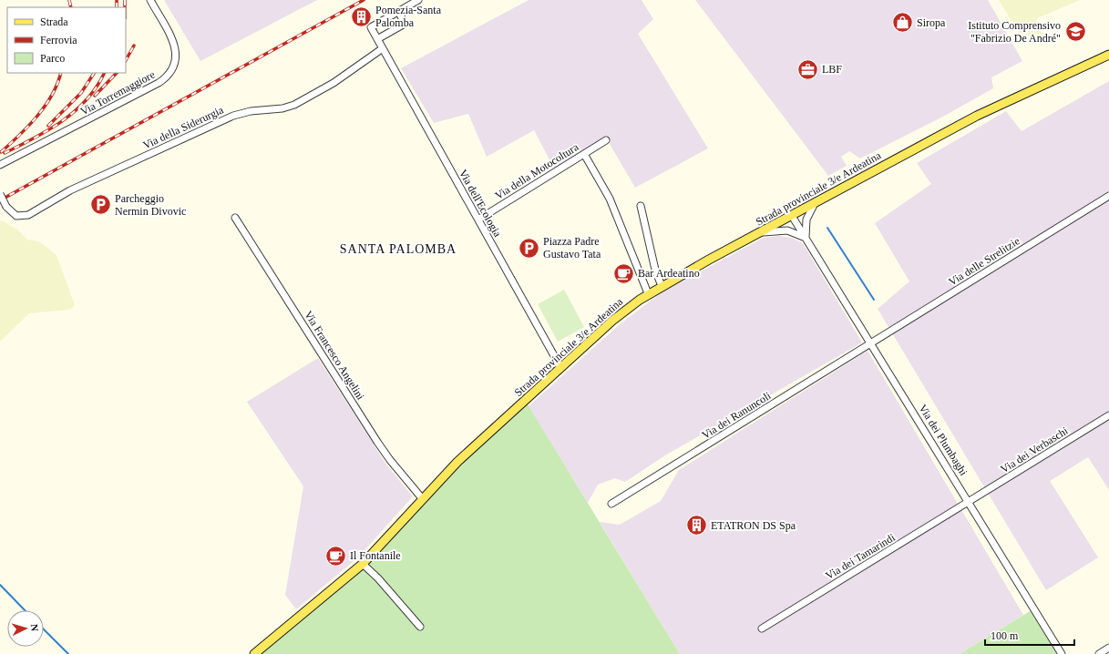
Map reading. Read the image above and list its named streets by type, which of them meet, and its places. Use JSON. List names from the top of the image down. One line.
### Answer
{"streets":{"main road":["Strada provinciale 3/e Ardeatina"],"street":["Via Torremaggiore","Via della Siderurgia","Via della Motocoltura","Via dell'Ecologia","Via delle Strelitzie","Via Francesco Angelini","Via dei Ranuncoli","Via dei Plumbaghi","Via dei Verbaschi","Via dei Tamarindi"]},"crossings":[["Via della Siderurgia","Via dell'Ecologia"],["Via della Motocoltura","Via dell'Ecologia"],["Strada provinciale 3/e Ardeatina","Via dell'Ecologia"],["Strada provinciale 3/e Ardeatina","Via Francesco Angelini"],["Strada provinciale 3/e Ardeatina","Via dei Plumbaghi"],["Via delle Strelitzie","Via dei Ranuncoli"],["Via delle Strelitzie","Via dei Plumbaghi"],["Via dei Ranuncoli","Via dei Plumbaghi"],["Via dei Plumbaghi","Via dei Verbaschi"],["Via dei Plumbaghi","Via dei Tamarindi"],["Via dei Verbaschi","Via dei Tamarindi"]],"districts":["SANTA PALOMBA"],"places":{"building":["Pomezia-Santa Palomba","ETATRON DS Spa"],"shop":["Siropa"],"school or university":["Istituto Comprensivo \"Fabrizio De André\""],"office":["LBF"],"parking":["Parcheggio Nermin Divovic","Piazza Padre Gustavo Tata"],"cafe":["Bar Ardeatino","Il Fontanile"]},"legend":["Strada","Ferrovia","Parco"],"scale_bar":"100 m","north":"right"}
